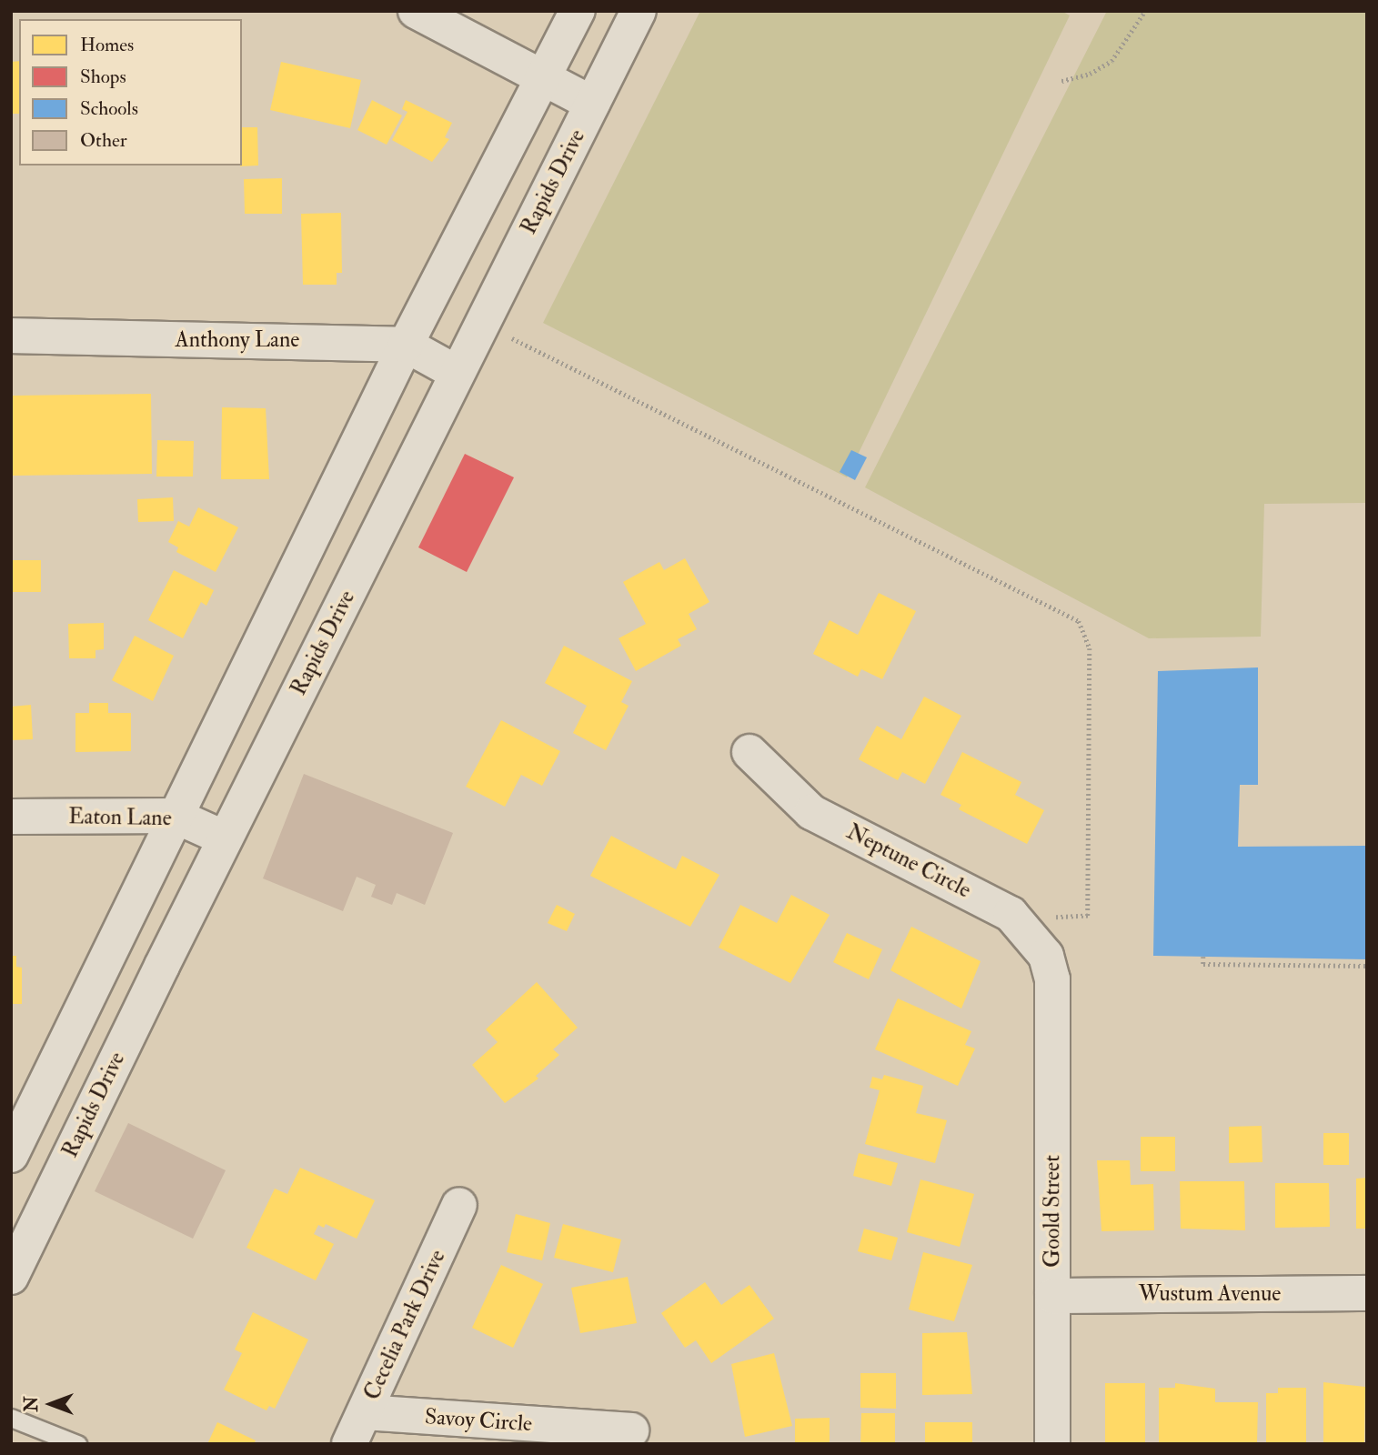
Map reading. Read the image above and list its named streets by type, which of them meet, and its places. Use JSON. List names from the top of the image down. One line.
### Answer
{"streets":{"street":["Rapids Drive","Anthony Lane","Eaton Lane","Neptune Circle","Goold Street","Wustum Avenue","Cecelia Park Drive","Savoy Circle"]},"crossings":[["Rapids Drive","Anthony Lane"],["Rapids Drive","Eaton Lane"],["Neptune Circle","Goold Street"],["Goold Street","Wustum Avenue"],["Cecelia Park Drive","Savoy Circle"]],"legend":["Homes","Shops","Schools","Other"],"north":"left"}
